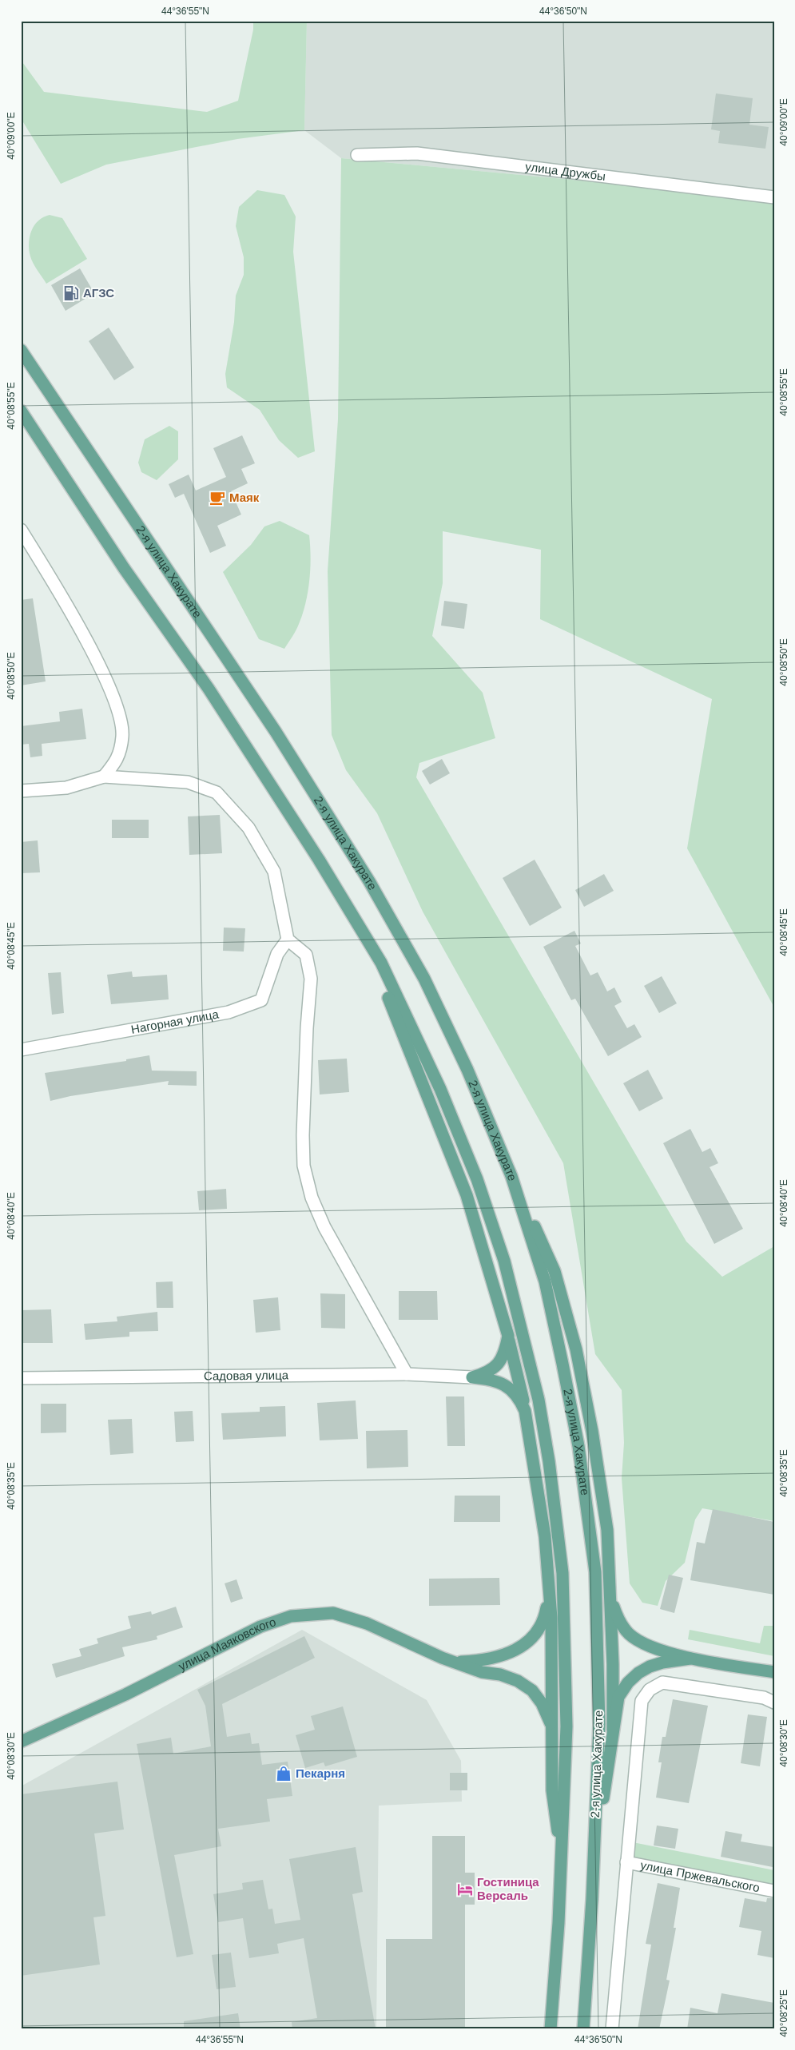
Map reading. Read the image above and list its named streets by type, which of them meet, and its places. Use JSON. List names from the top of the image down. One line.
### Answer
{"streets":{"main road":["2-я улица Хакурате","улица Маяковского"],"street":["улица Дружбы","Нагорная улица","Садовая улица","улица Пржевальского"]},"places":{"fuel station":["АГЗС"],"cafe":["Маяк"],"shop":["Пекарня"],"hotel":["Гостиница Версаль"]},"coordinates":["44°36'55\"N","44°36'50\"N","40°09'00\"E","40°08'55\"E","40°08'50\"E","40°08'45\"E","40°08'40\"E","40°08'35\"E","40°08'30\"E","40°08'25\"E"]}
